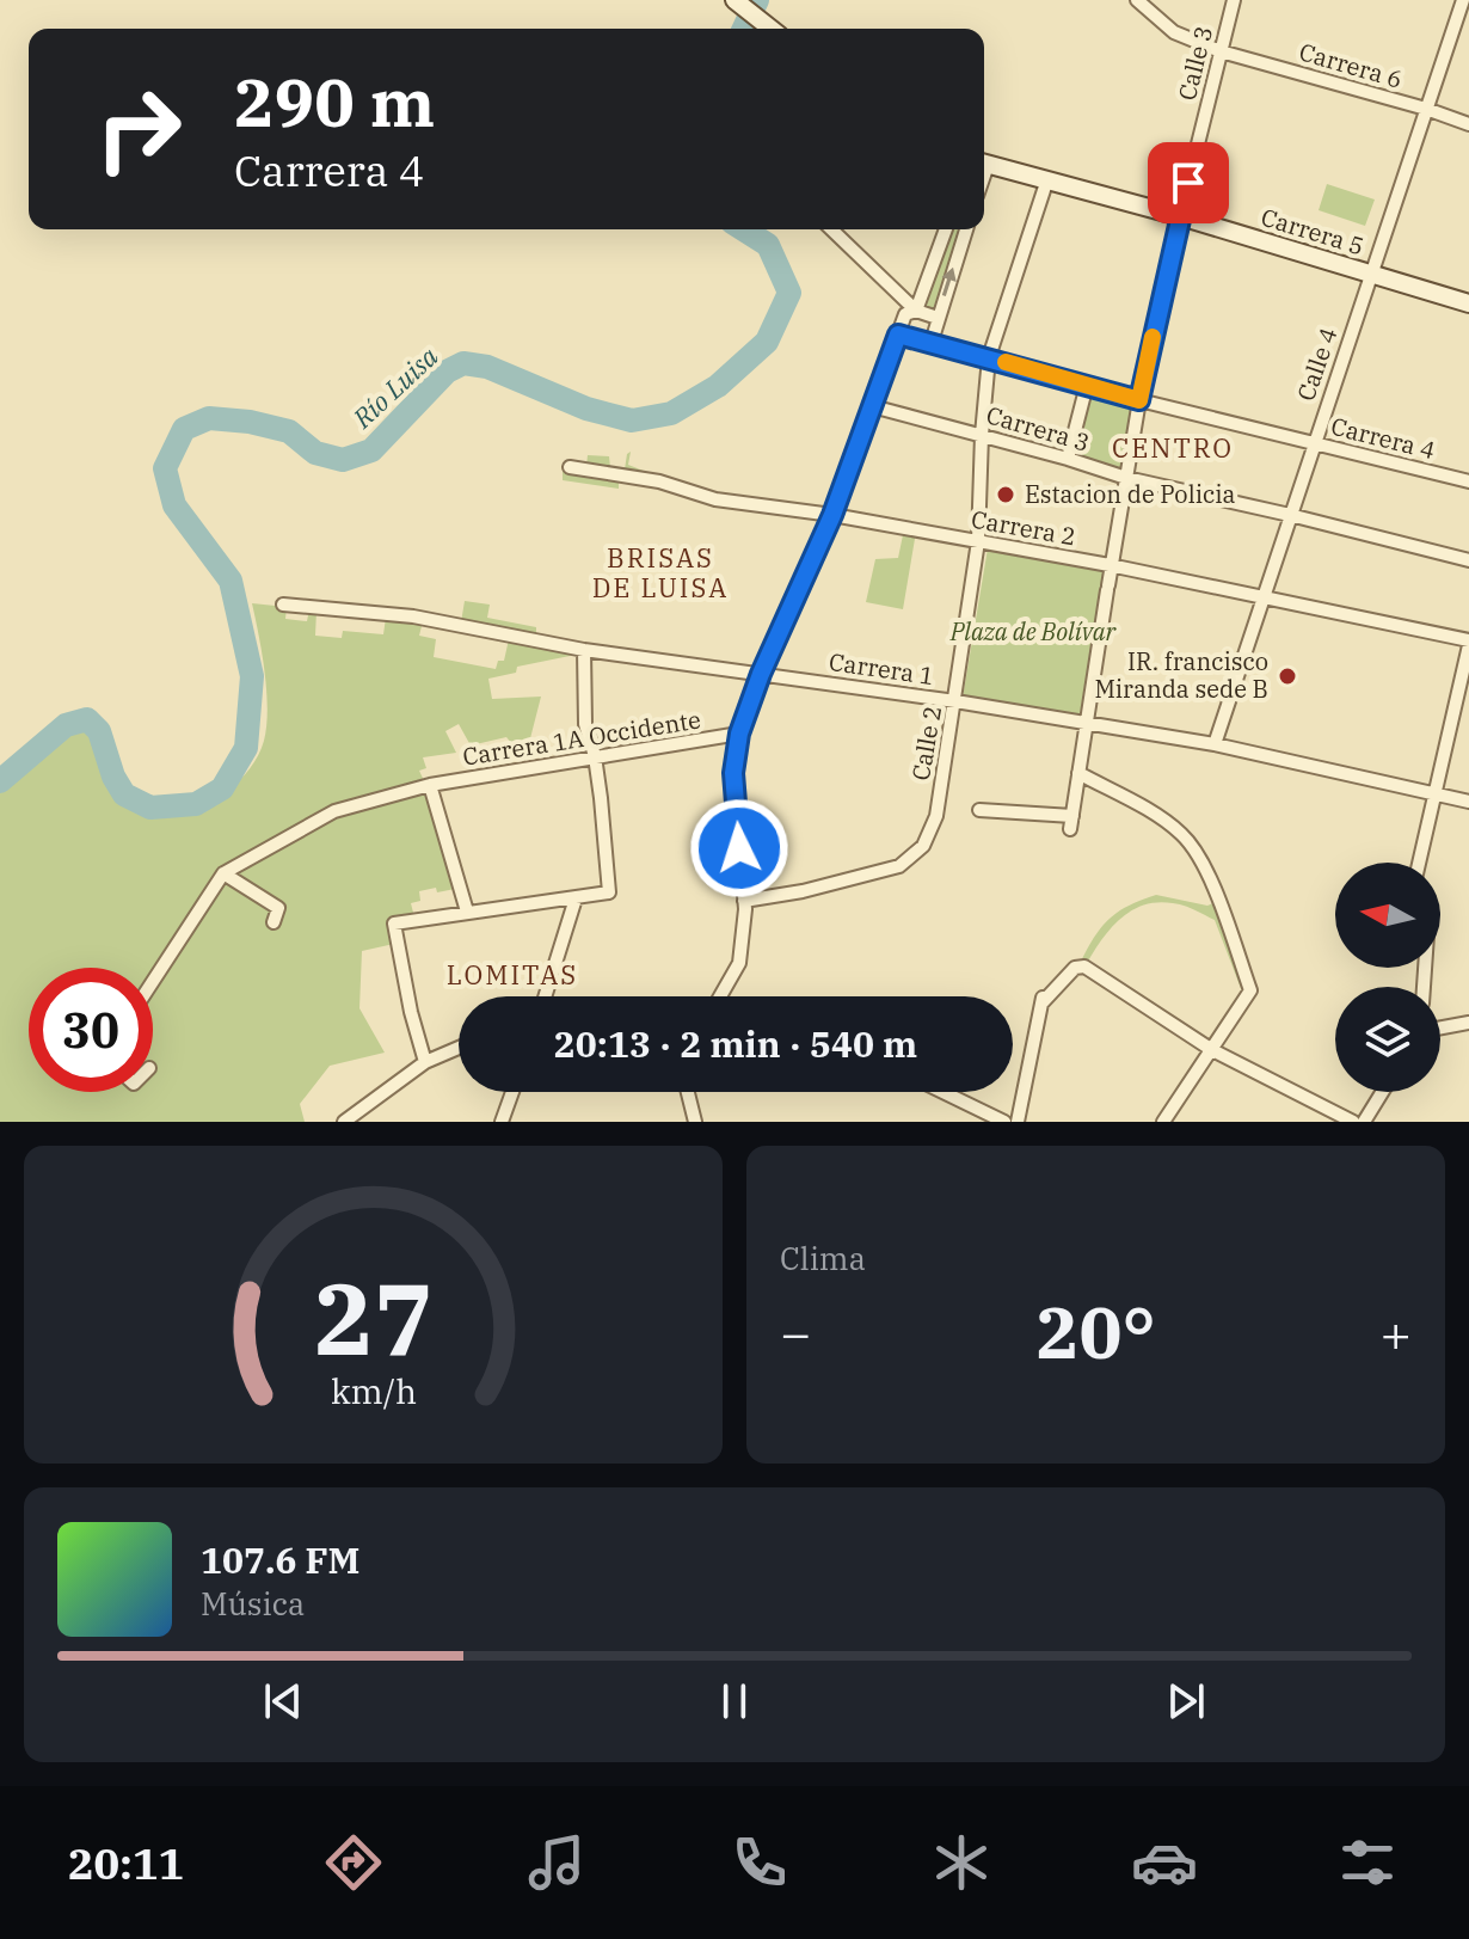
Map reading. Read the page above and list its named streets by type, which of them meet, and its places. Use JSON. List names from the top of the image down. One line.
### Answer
{"streets":{"main road":["Carrera 5"],"street":["Calle 3","Carrera 6","Calle 4","Carrera 3","Carrera 4","Carrera 2","Carrera 1","Carrera 1A Occidente","Calle 2"]},"crossings":[["Calle 3","Carrera 6"],["Calle 3","Carrera 5"],["Calle 3","Carrera 3"],["Calle 3","Carrera 4"],["Calle 3","Carrera 2"],["Calle 3","Carrera 1"],["Carrera 6","Calle 4"],["Carrera 5","Calle 4"],["Carrera 5","Calle 2"],["Calle 4","Carrera 3"],["Calle 4","Carrera 4"],["Calle 4","Carrera 2"],["Calle 4","Carrera 1"],["Carrera 3","Calle 2"],["Carrera 4","Calle 2"],["Carrera 2","Calle 2"],["Carrera 1","Calle 2"]],"districts":["CENTRO","BRISAS DE LUISA","LOMITAS"],"water":["Río Luisa"],"parks":["Plaza de Bolívar"],"places":["Estacion de Policia","IR. francisco Miranda sede B"],"north":"left","page":{"turn":["290 m","Carrera 4"],"limit":"30","trip":"20:13 · 2 min · 540 m","tile":"Clima","heat":["−","20°","+"],"song":["107.6 FM","Música"],"tabs":"20:11","gauge":["27","km/h"]}}
